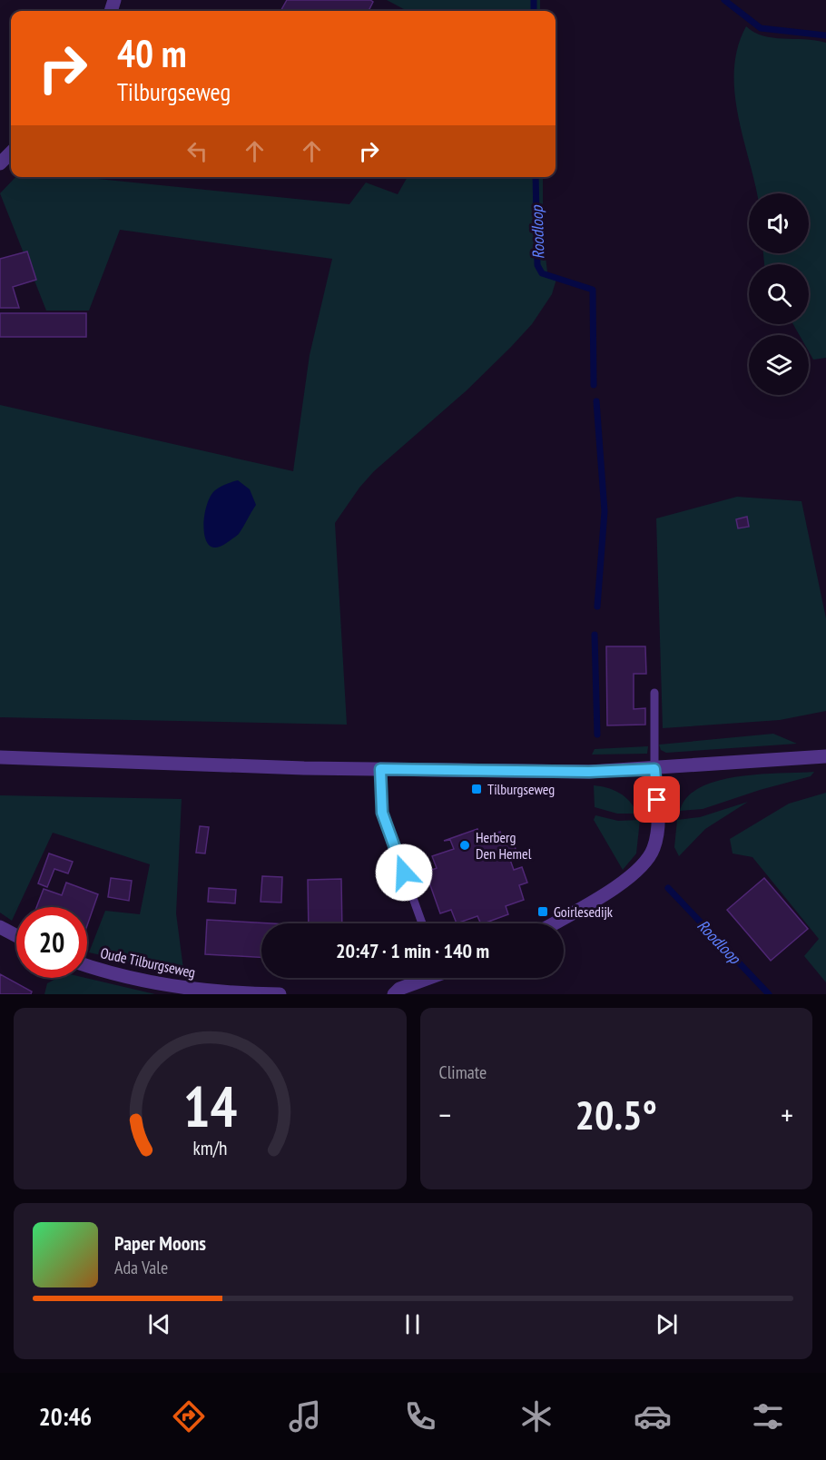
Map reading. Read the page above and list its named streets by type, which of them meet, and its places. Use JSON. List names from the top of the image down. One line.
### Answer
{"streets":{"street":["Oude Tilburgseweg"]},"water":["Roodloop"],"places":{"transit":["Tilburgseweg","Goirlesedijk"],"other":["Herberg Den Hemel"]},"page":{"turn":["40 m","Tilburgseweg"],"limit":"20","trip":"20:47 · 1 min · 140 m","tile":"Climate","heat":["−","20.5°","+"],"song":["Paper Moons","Ada Vale"],"tabs":"20:46","gauge":["14","km/h"]}}
